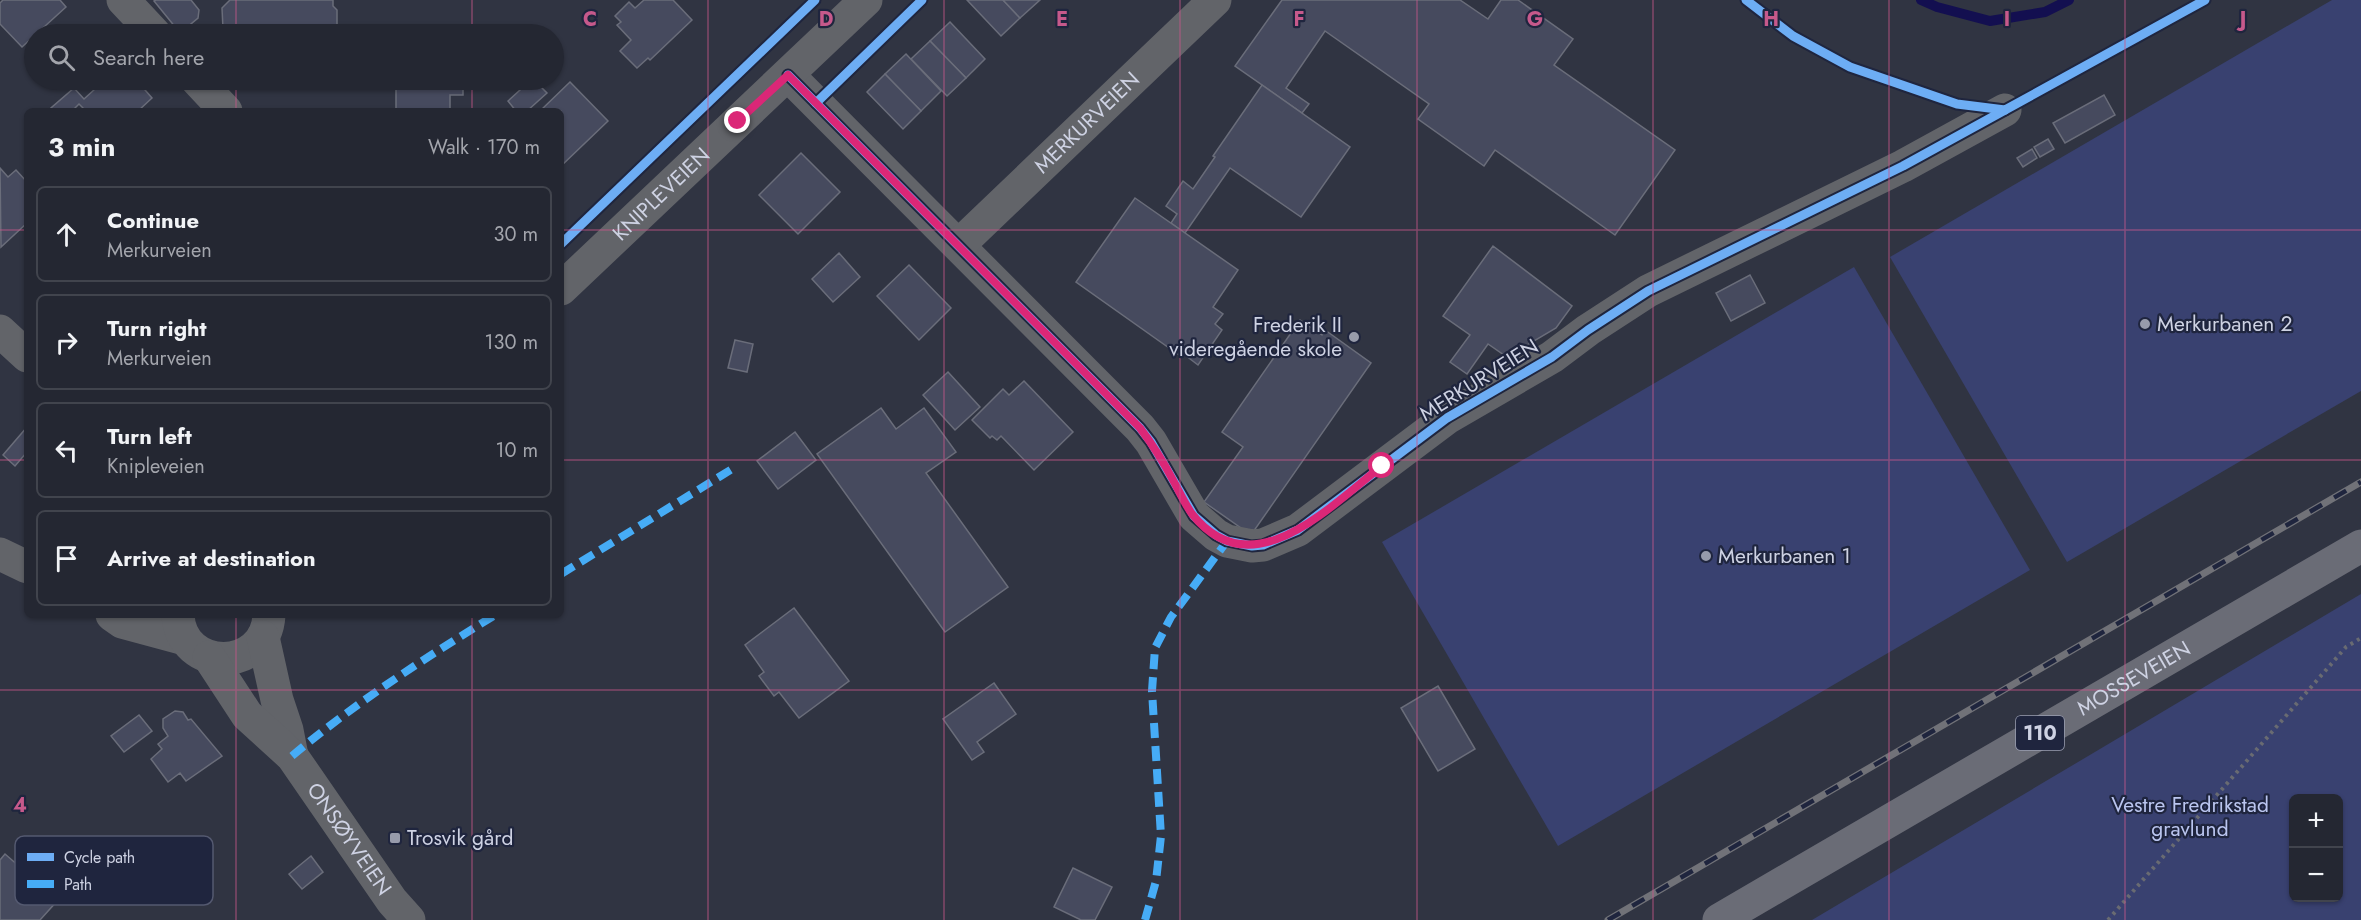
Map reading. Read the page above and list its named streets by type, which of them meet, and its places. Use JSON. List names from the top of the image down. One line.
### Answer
{"streets":{"highway":["MOSSEVEIEN","110"],"street":["MERKURVEIEN","KNIPLEVEIEN","ONSØYVEIEN"]},"crossings":[["MERKURVEIEN","KNIPLEVEIEN"]],"parks":["Vestre Fredrikstad gravlund"],"places":{"other":["Merkurbanen 2","Frederik II videregående skole","Merkurbanen 1"],"transit":["Trosvik gård"]},"legend":["Cycle path","Path"],"page":{"search":"Search here","heading":["3 min","Walk · 170 m"],"list":[["Continue","Merkurveien","30 m"],["Turn right","Merkurveien","130 m"],["Turn left","Knipleveien","10 m"],"Arrive at destination"],"map_buttons":["+","−"]},"grid":{"columns":["C","D","E","F","G","H","I","J"],"rows":["4"]}}
